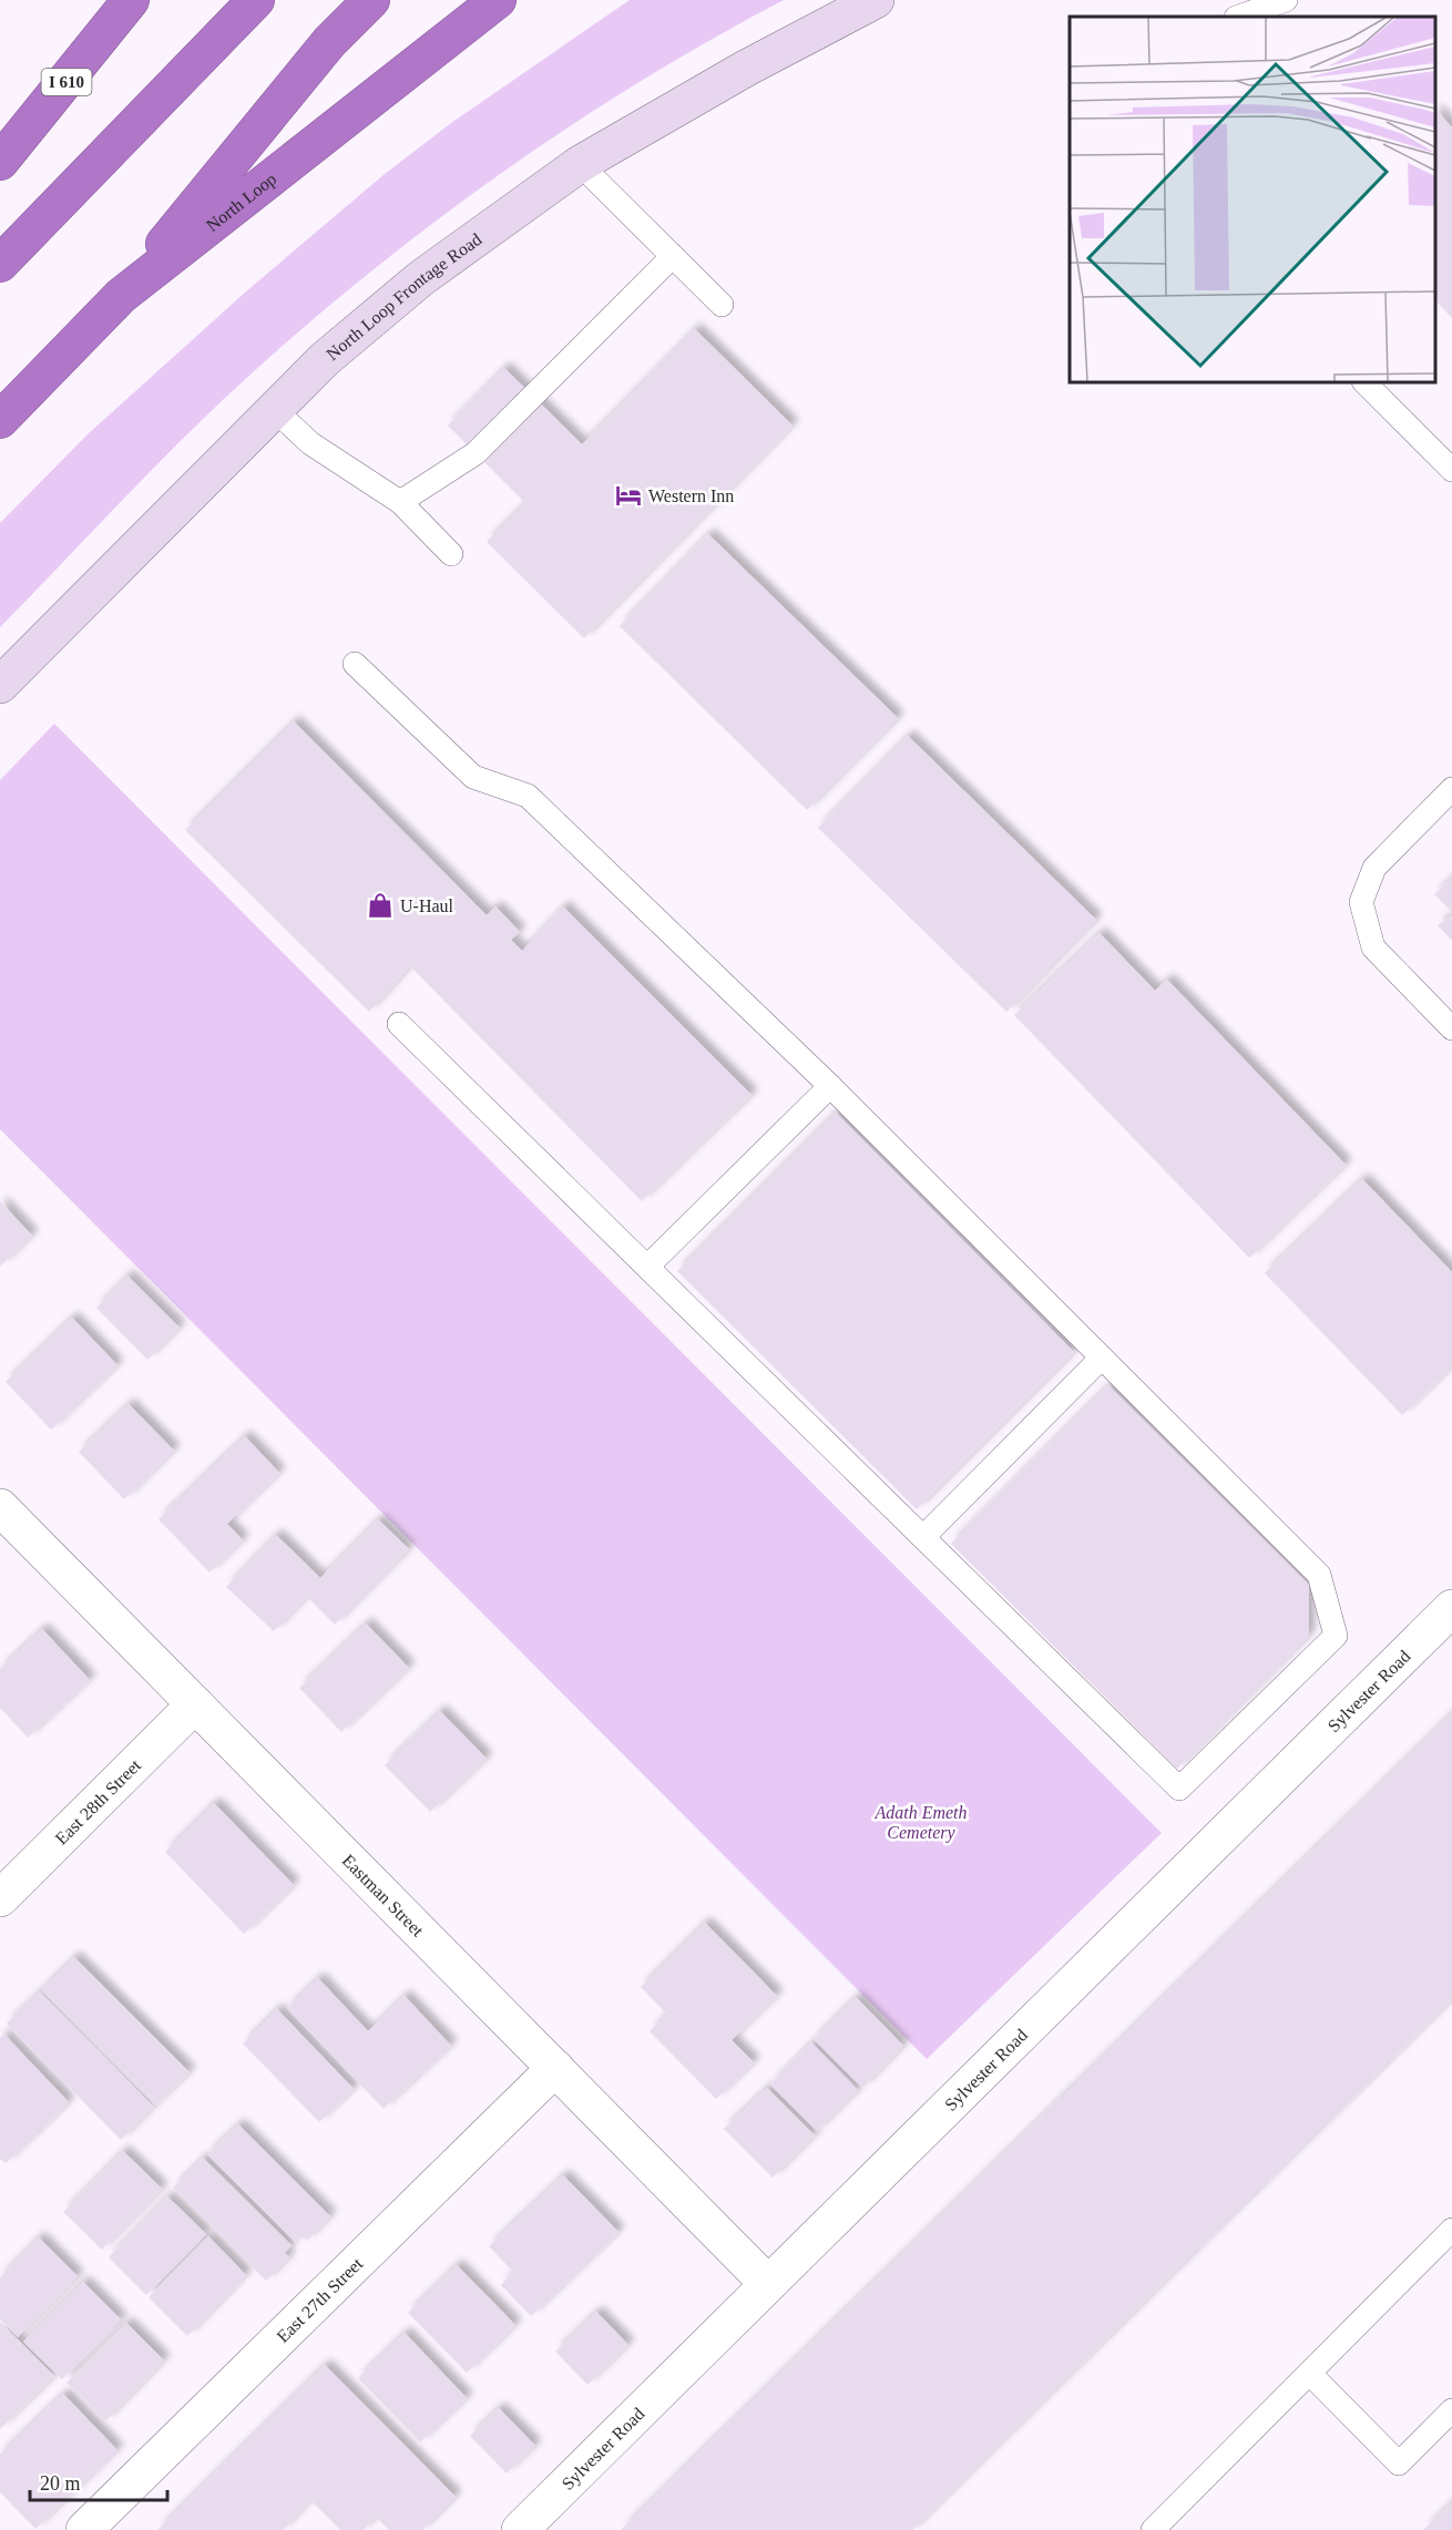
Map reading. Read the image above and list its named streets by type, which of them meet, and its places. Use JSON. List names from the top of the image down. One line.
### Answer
{"streets":{"highway":["I 610","North Loop"],"main road":["North Loop Frontage Road"],"street":["Sylvester Road","East 28th Street","Eastman Street","East 27th Street"]},"crossings":[["Sylvester Road","Eastman Street"],["East 28th Street","Eastman Street"],["Eastman Street","East 27th Street"]],"parks":["Adath Emeth Cemetery"],"places":{"hotel":["Western Inn"],"shop":["U-Haul"]},"scale_bar":"20 m"}
